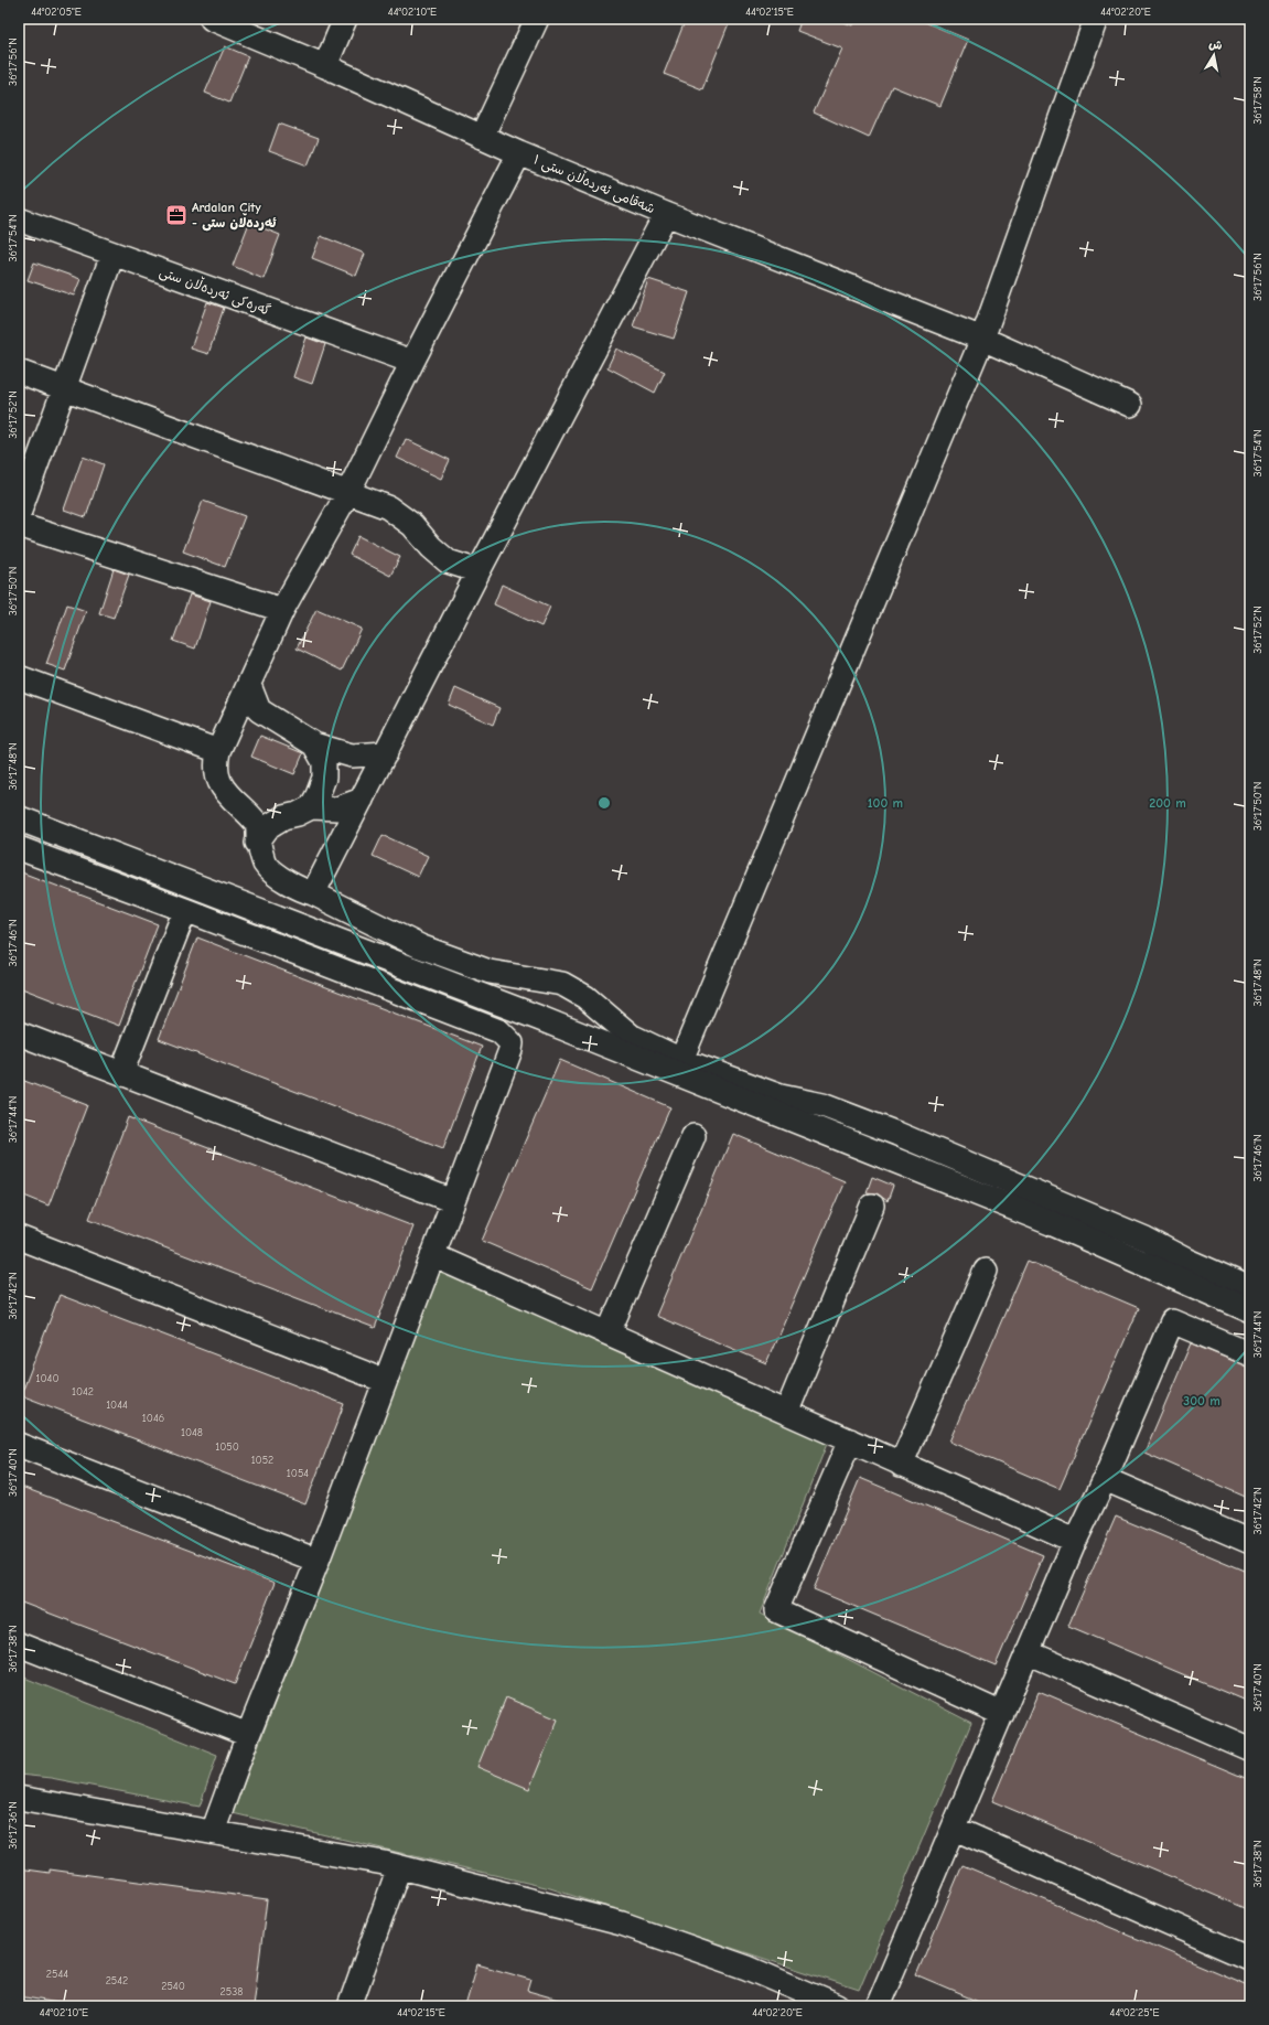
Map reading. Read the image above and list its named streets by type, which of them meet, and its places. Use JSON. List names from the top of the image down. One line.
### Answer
{"streets":{"street":["شەقامی ئەردەڵان ستی ١","گەرەکی ئەردەڵان ستی"]},"places":{"office":["Ardalan City - ئەردەڵان ستی"]},"house_numbers":["1040","1042","1044","1046","1048","1050","1052","1054","2544","2542","2540","2538"],"north":"top","coordinates":["44°02'05\"E","44°02'10\"E","44°02'15\"E","44°02'20\"E","36°17'56\"N","36°17'58\"N","36°17'54\"N","36°17'52\"N","36°17'50\"N","36°17'48\"N","36°17'46\"N","36°17'44\"N","36°17'42\"N","36°17'40\"N","36°17'38\"N","36°17'36\"N","44°02'25\"E"],"rings":["100 m","200 m","300 m"]}
